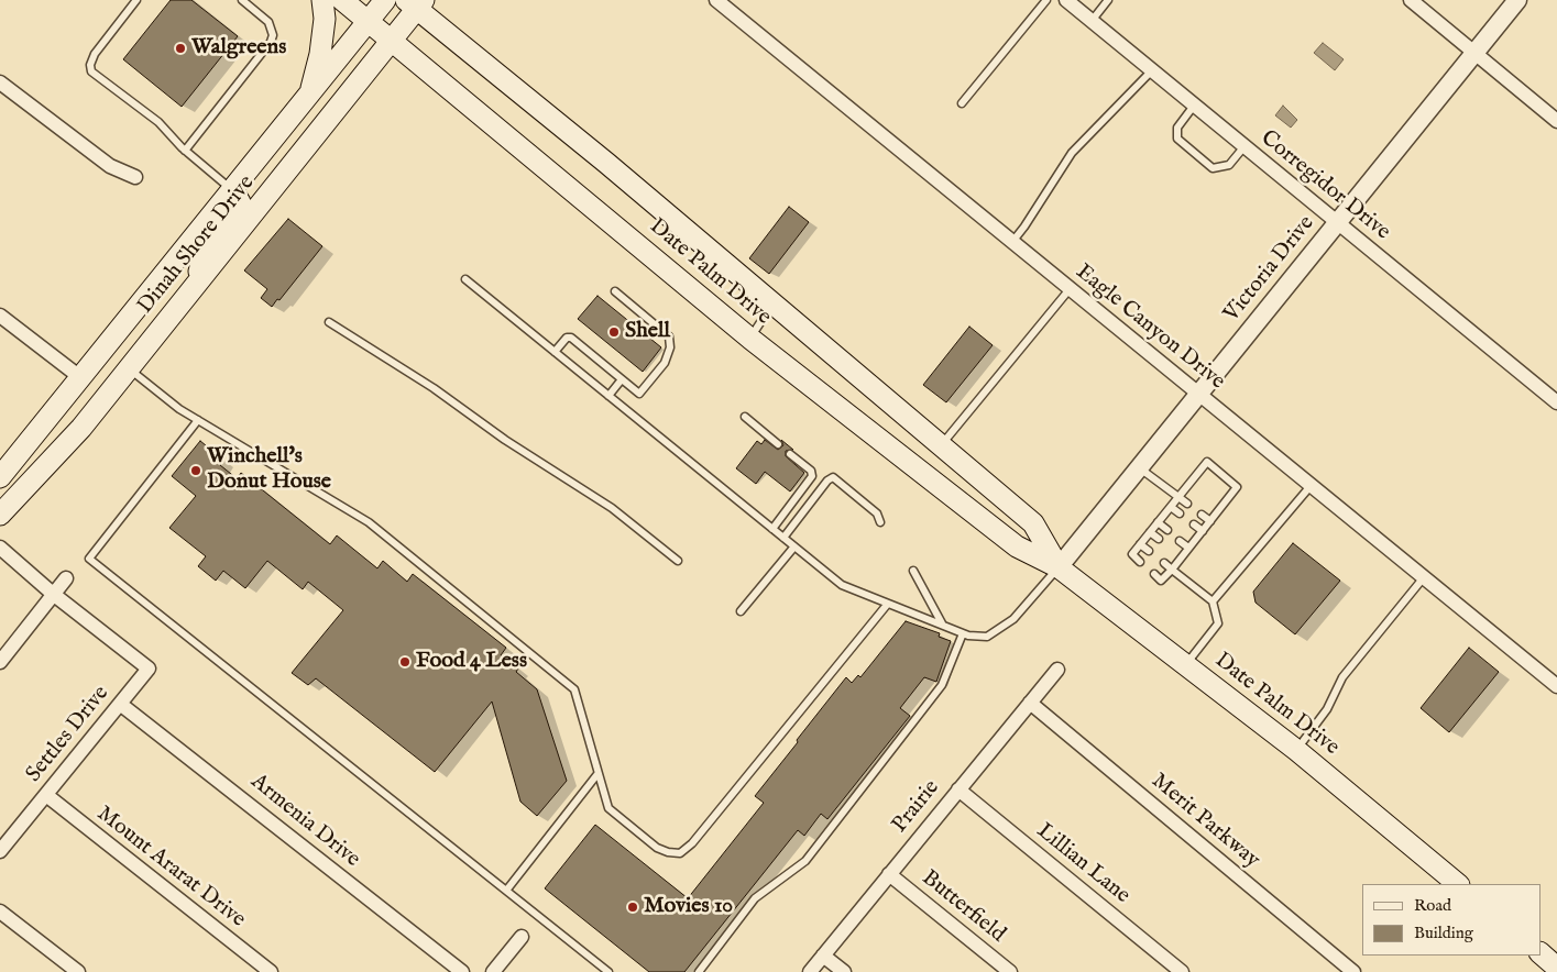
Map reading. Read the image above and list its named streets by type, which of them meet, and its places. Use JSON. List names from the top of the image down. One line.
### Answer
{"streets":{"main road":["Dinah Shore Drive","Date Palm Drive"],"street":["Corregidor Drive","Victoria Drive","Eagle Canyon Drive","Settles Drive","Prairie","Armenia Drive","Merit Parkway","Lillian Lane","Mount Ararat Drive","Butterfield"]},"crossings":[["Corregidor Drive","Victoria Drive"],["Dinah Shore Drive","Date Palm Drive"],["Victoria Drive","Date Palm Drive"],["Victoria Drive","Eagle Canyon Drive"],["Settles Drive","Armenia Drive"],["Settles Drive","Mount Ararat Drive"],["Prairie","Merit Parkway"],["Prairie","Lillian Lane"],["Prairie","Butterfield"]],"places":["Walgreens","Shell","Winchell's Donut House","Food 4 Less","Movies 10"],"legend":["Road","Building"]}
